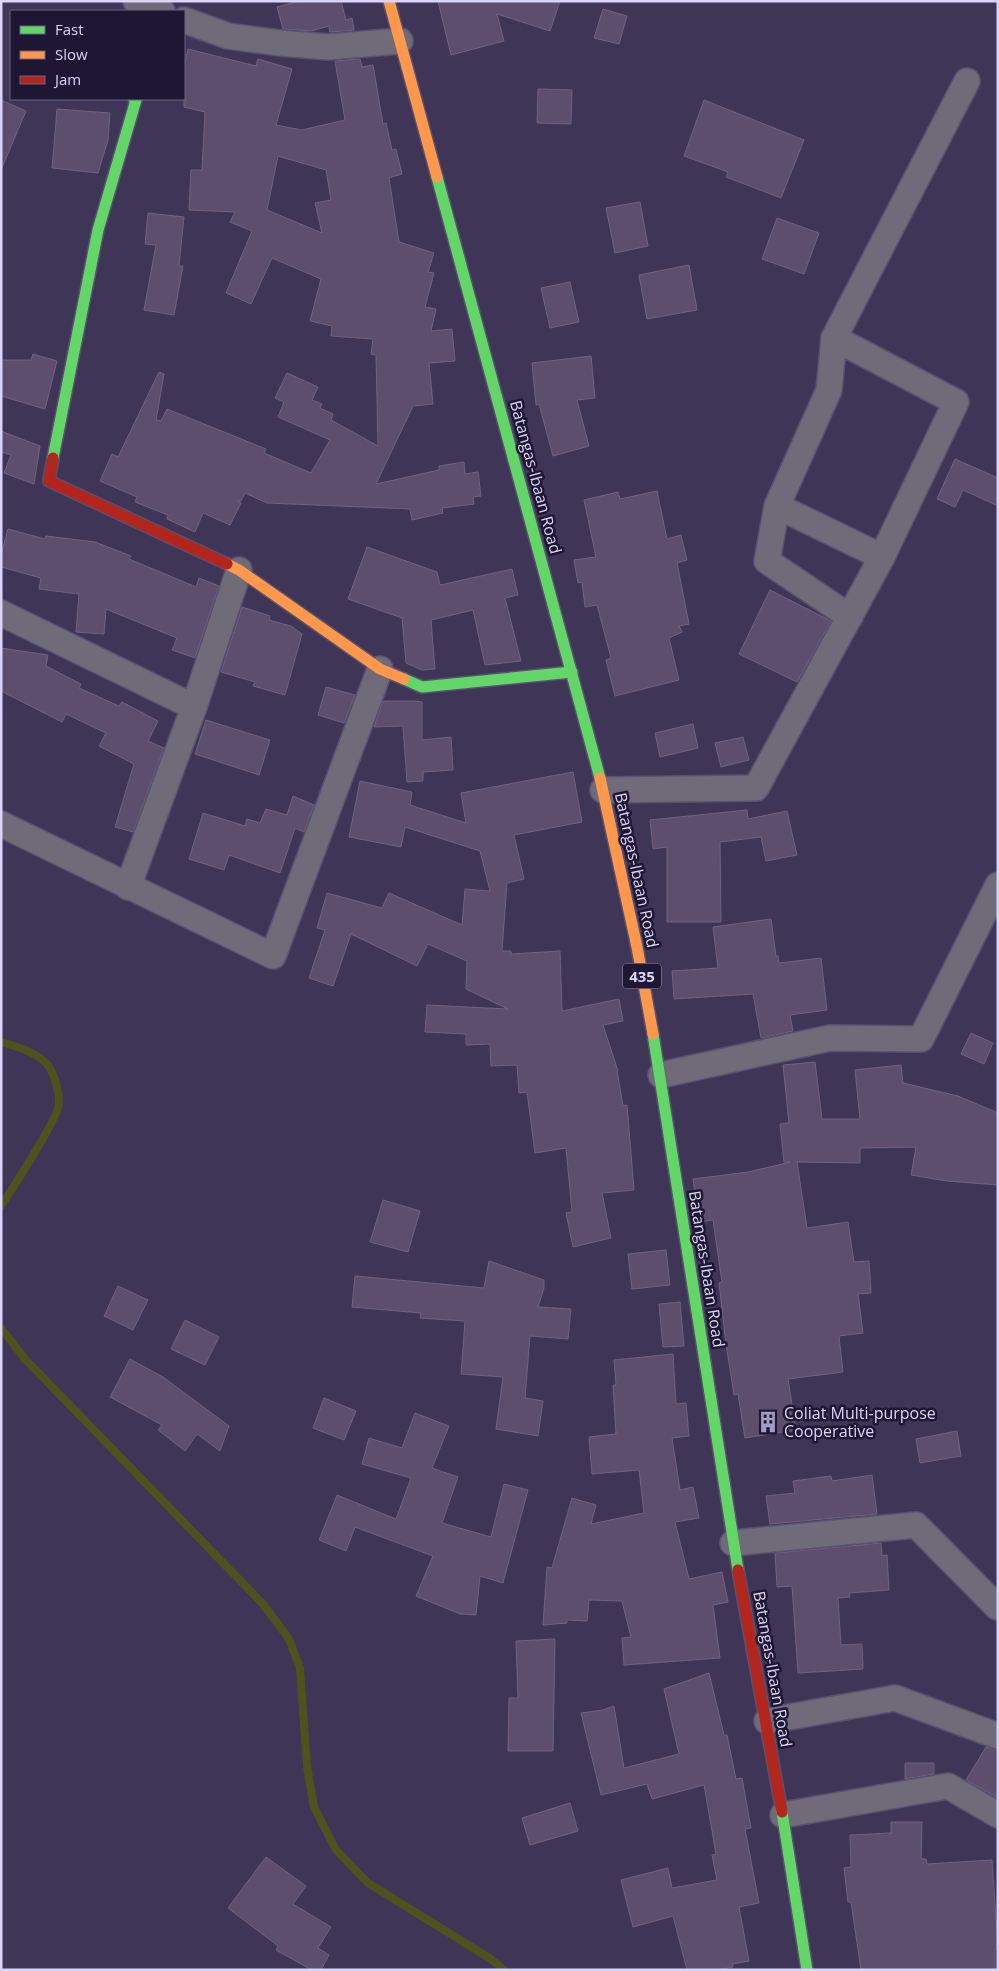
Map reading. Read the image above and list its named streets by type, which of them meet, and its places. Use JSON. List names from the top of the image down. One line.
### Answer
{"streets":{"main road":["Batangas-Ibaan Road","435"]},"places":{"building":["Coliat Multi-purpose Cooperative"]},"legend":["Fast","Slow","Jam"]}
